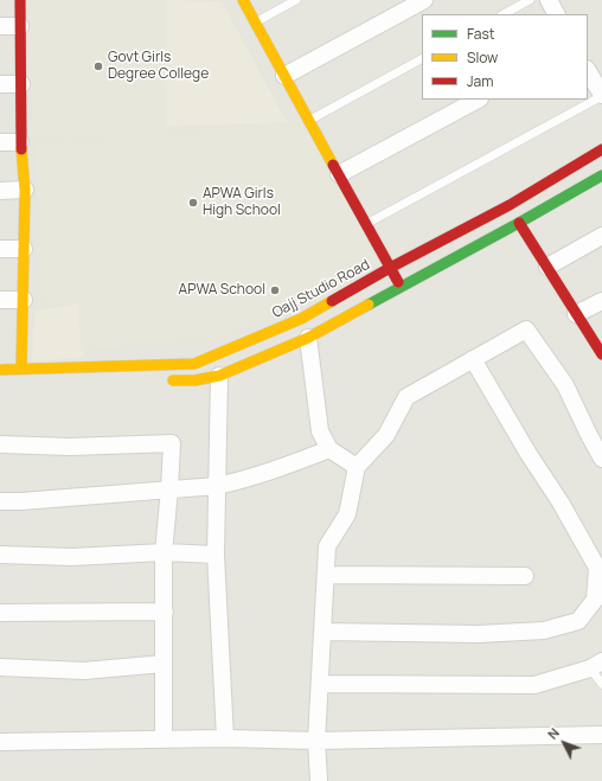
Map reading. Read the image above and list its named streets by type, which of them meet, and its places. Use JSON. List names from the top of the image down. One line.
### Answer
{"streets":{"street":["Oajj Studio Road"]},"places":["Govt Girls Degree College","APWA Girls High School","APWA School"],"legend":["Fast","Slow","Jam"],"north":"top left"}
